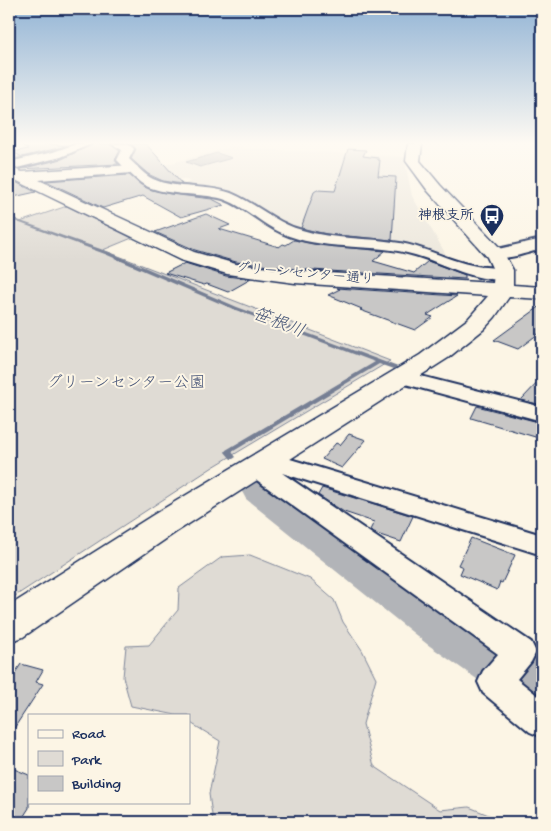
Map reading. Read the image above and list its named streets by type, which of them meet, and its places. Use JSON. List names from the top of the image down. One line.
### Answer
{"streets":{"street":["グリーンセンター通り"]},"water":["笹根川"],"parks":["グリーンセンター公園"],"places":{"bus stop":["神根支所"]},"legend":["Road","Park","Building"]}
